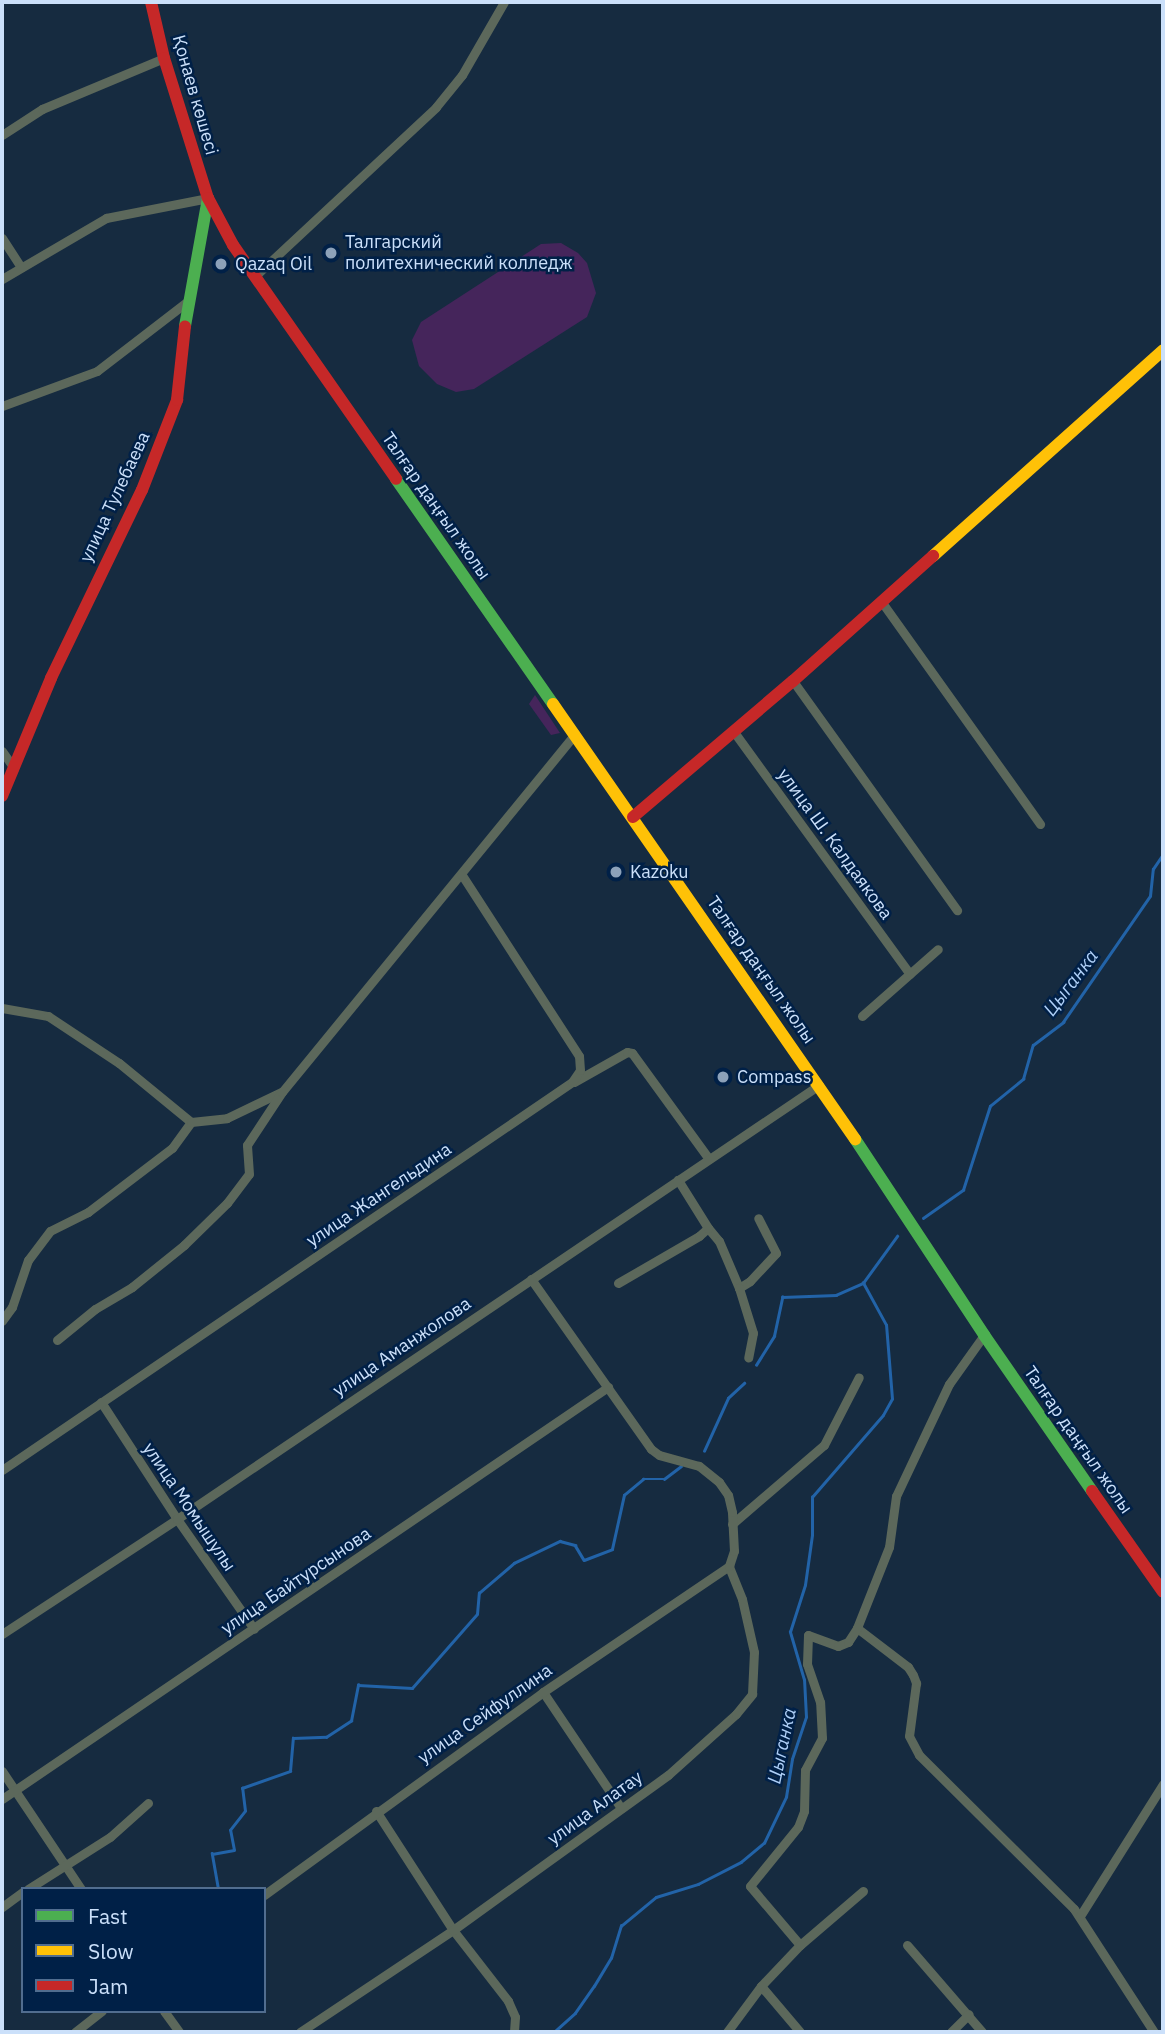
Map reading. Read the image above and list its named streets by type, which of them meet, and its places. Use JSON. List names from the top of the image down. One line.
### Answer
{"streets":{"main road":["Қонаев көшесі","улица Тулебаева","Талғар даңғыл жолы"],"street":["улица Ш. Калдаякова","улица Жангельдина","улица Аманжолова","улица Момышулы","улица Байтурсынова","улица Сейфуллина","улица Алатау"]},"crossings":[["Қонаев көшесі","улица Тулебаева"],["Қонаев көшесі","Талғар даңғыл жолы"],["улица Тулебаева","Талғар даңғыл жолы"],["Талғар даңғыл жолы","улица Аманжолова"],["улица Жангельдина","улица Аманжолова"],["улица Жангельдина","улица Момышулы"],["улица Аманжолова","улица Момышулы"],["улица Аманжолова","улица Алатау"],["улица Момышулы","улица Байтурсынова"],["улица Байтурсынова","улица Алатау"],["улица Сейфуллина","улица Алатау"]],"water":["Цыганка"],"places":["Талгарский политехнический колледж","Qazaq Oil","Kazoku","Compass"],"legend":["Fast","Slow","Jam"]}
